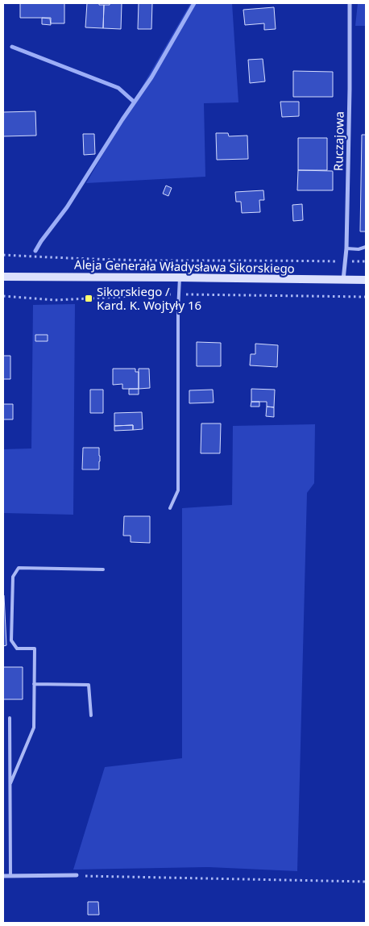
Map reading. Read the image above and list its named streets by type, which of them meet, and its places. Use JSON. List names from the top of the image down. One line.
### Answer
{"streets":{"main road":["Aleja Generała Władysława Sikorskiego"],"street":["Ruczajowa"]},"crossings":[["Ruczajowa","Aleja Generała Władysława Sikorskiego"]],"places":{"transit":["Sikorskiego / Kard. K. Wojtyły 16"]}}
